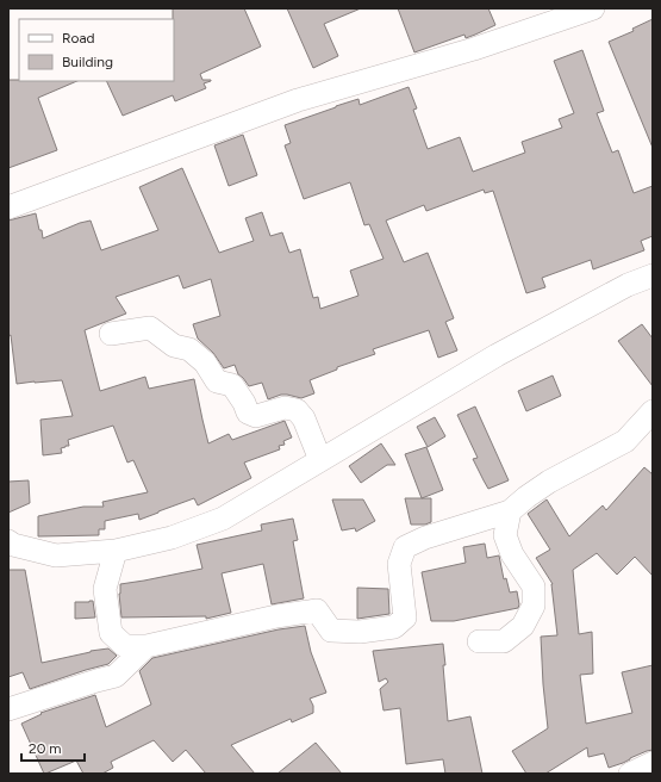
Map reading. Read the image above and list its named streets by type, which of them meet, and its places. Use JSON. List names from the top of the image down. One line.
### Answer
{"legend":["Road","Building"],"scale_bar":"20 m"}
